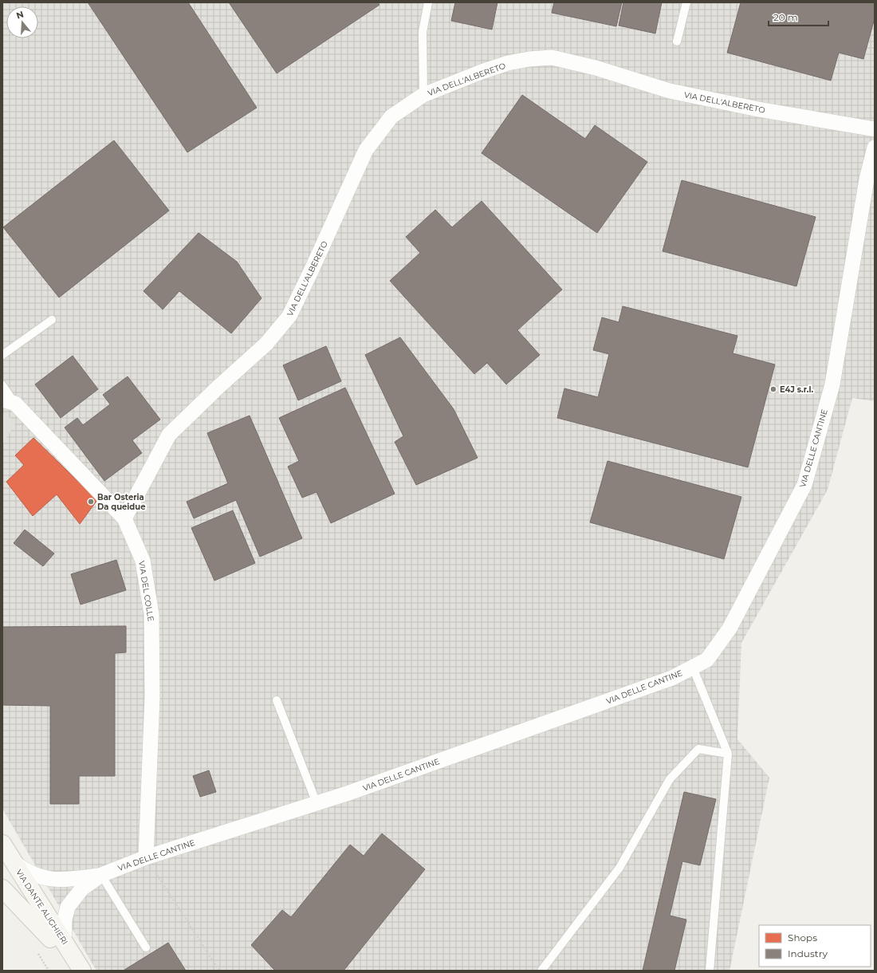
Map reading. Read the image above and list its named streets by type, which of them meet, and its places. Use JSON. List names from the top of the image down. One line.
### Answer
{"streets":{"main road":["VIA DANTE ALIGHIERI"],"street":["VIA DELL'ALBERETO","VIA DELLE CANTINE","VIA DEL COLLE"]},"crossings":[["VIA DELL'ALBERETO","VIA DEL COLLE"],["VIA DELLE CANTINE","VIA DEL COLLE"],["VIA DELLE CANTINE","VIA DANTE ALIGHIERI"]],"places":["E4J s.r.l.","Bar Osteria Da queidue"],"legend":["Shops","Industry"],"scale_bar":"20 m","north":"top"}
